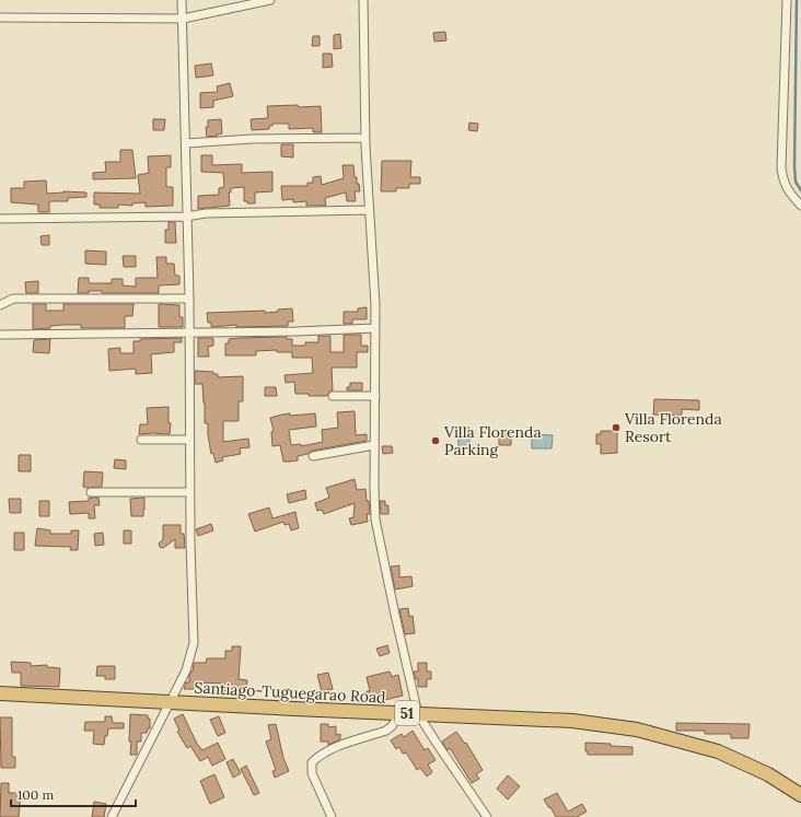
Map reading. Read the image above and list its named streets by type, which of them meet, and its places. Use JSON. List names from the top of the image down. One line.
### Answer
{"streets":{"highway":["Santiago-Tuguegarao Road","51"]},"places":["Villa Florenda Resort","Villa Florenda Parking"],"scale_bar":"100 m"}
